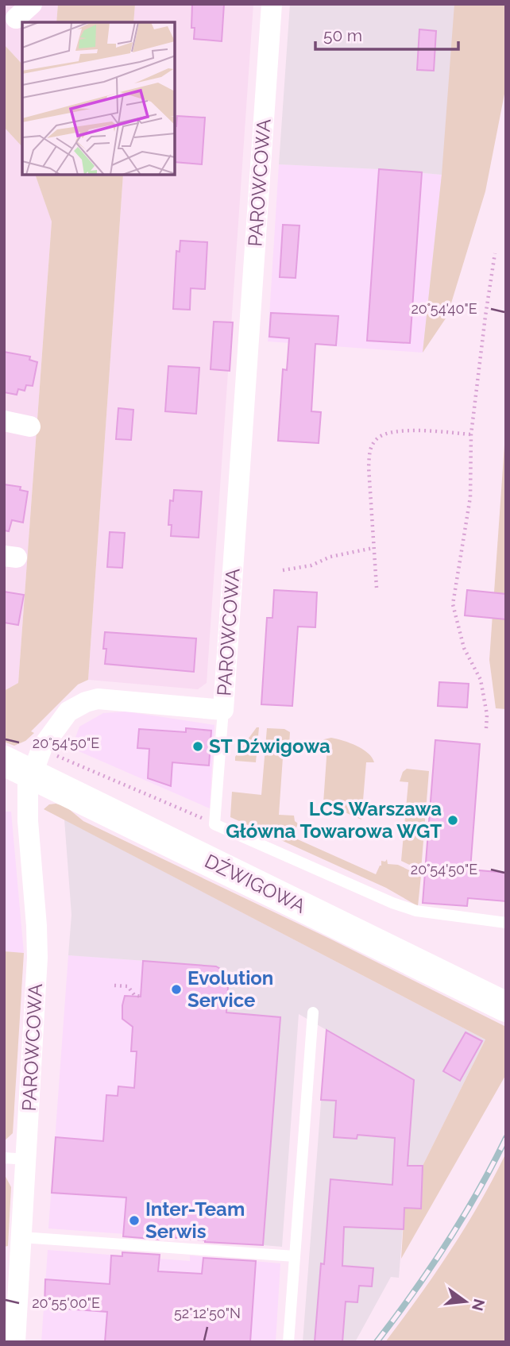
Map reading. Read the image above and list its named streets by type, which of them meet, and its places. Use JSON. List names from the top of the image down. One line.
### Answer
{"streets":{"main road":["DŹWIGOWA"],"street":["PAROWCOWA"]},"crossings":[["PAROWCOWA","DŹWIGOWA"]],"places":["ST Dźwigowa","LCS Warszawa Główna Towarowa WGT","Evolution Service","Inter-Team Serwis"],"scale_bar":"50 m","north":"right","coordinates":["20°54'40\"E","20°54'50\"E","20°55'00\"E","52°12'50\"N"]}
